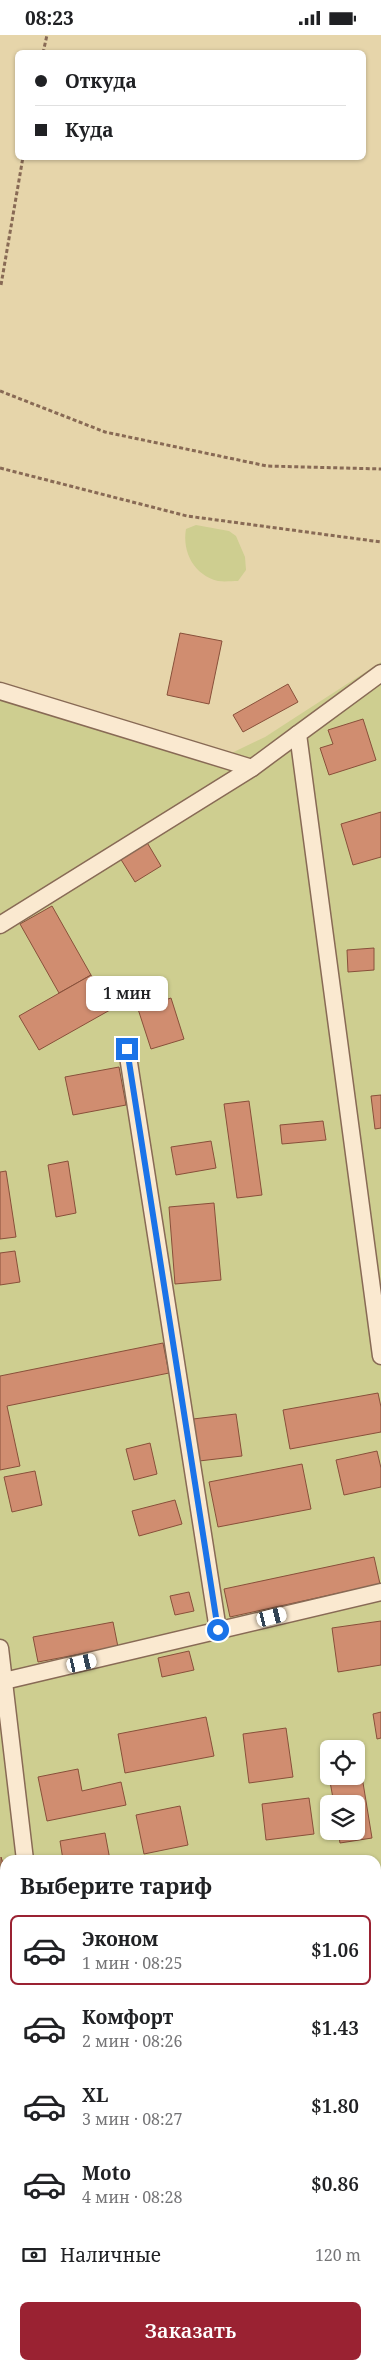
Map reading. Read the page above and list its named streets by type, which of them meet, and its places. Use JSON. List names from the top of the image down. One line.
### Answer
{"page":{"status":"08:23","banner":["Откуда","Куда"],"bubble":"1 мин","heading":"Выберите тариф","list":[{"name":"Эконом","note":"1 мин · 08:25","value":"$1.06"},{"name":"Комфорт","note":"2 мин · 08:26","value":"$1.43"},{"name":"XL","note":"3 мин · 08:27","value":"$1.80"},{"name":"Moto","note":"4 мин · 08:28","value":"$0.86"}],"pay":["Наличные","120 m"],"buttons":"Заказать"}}
